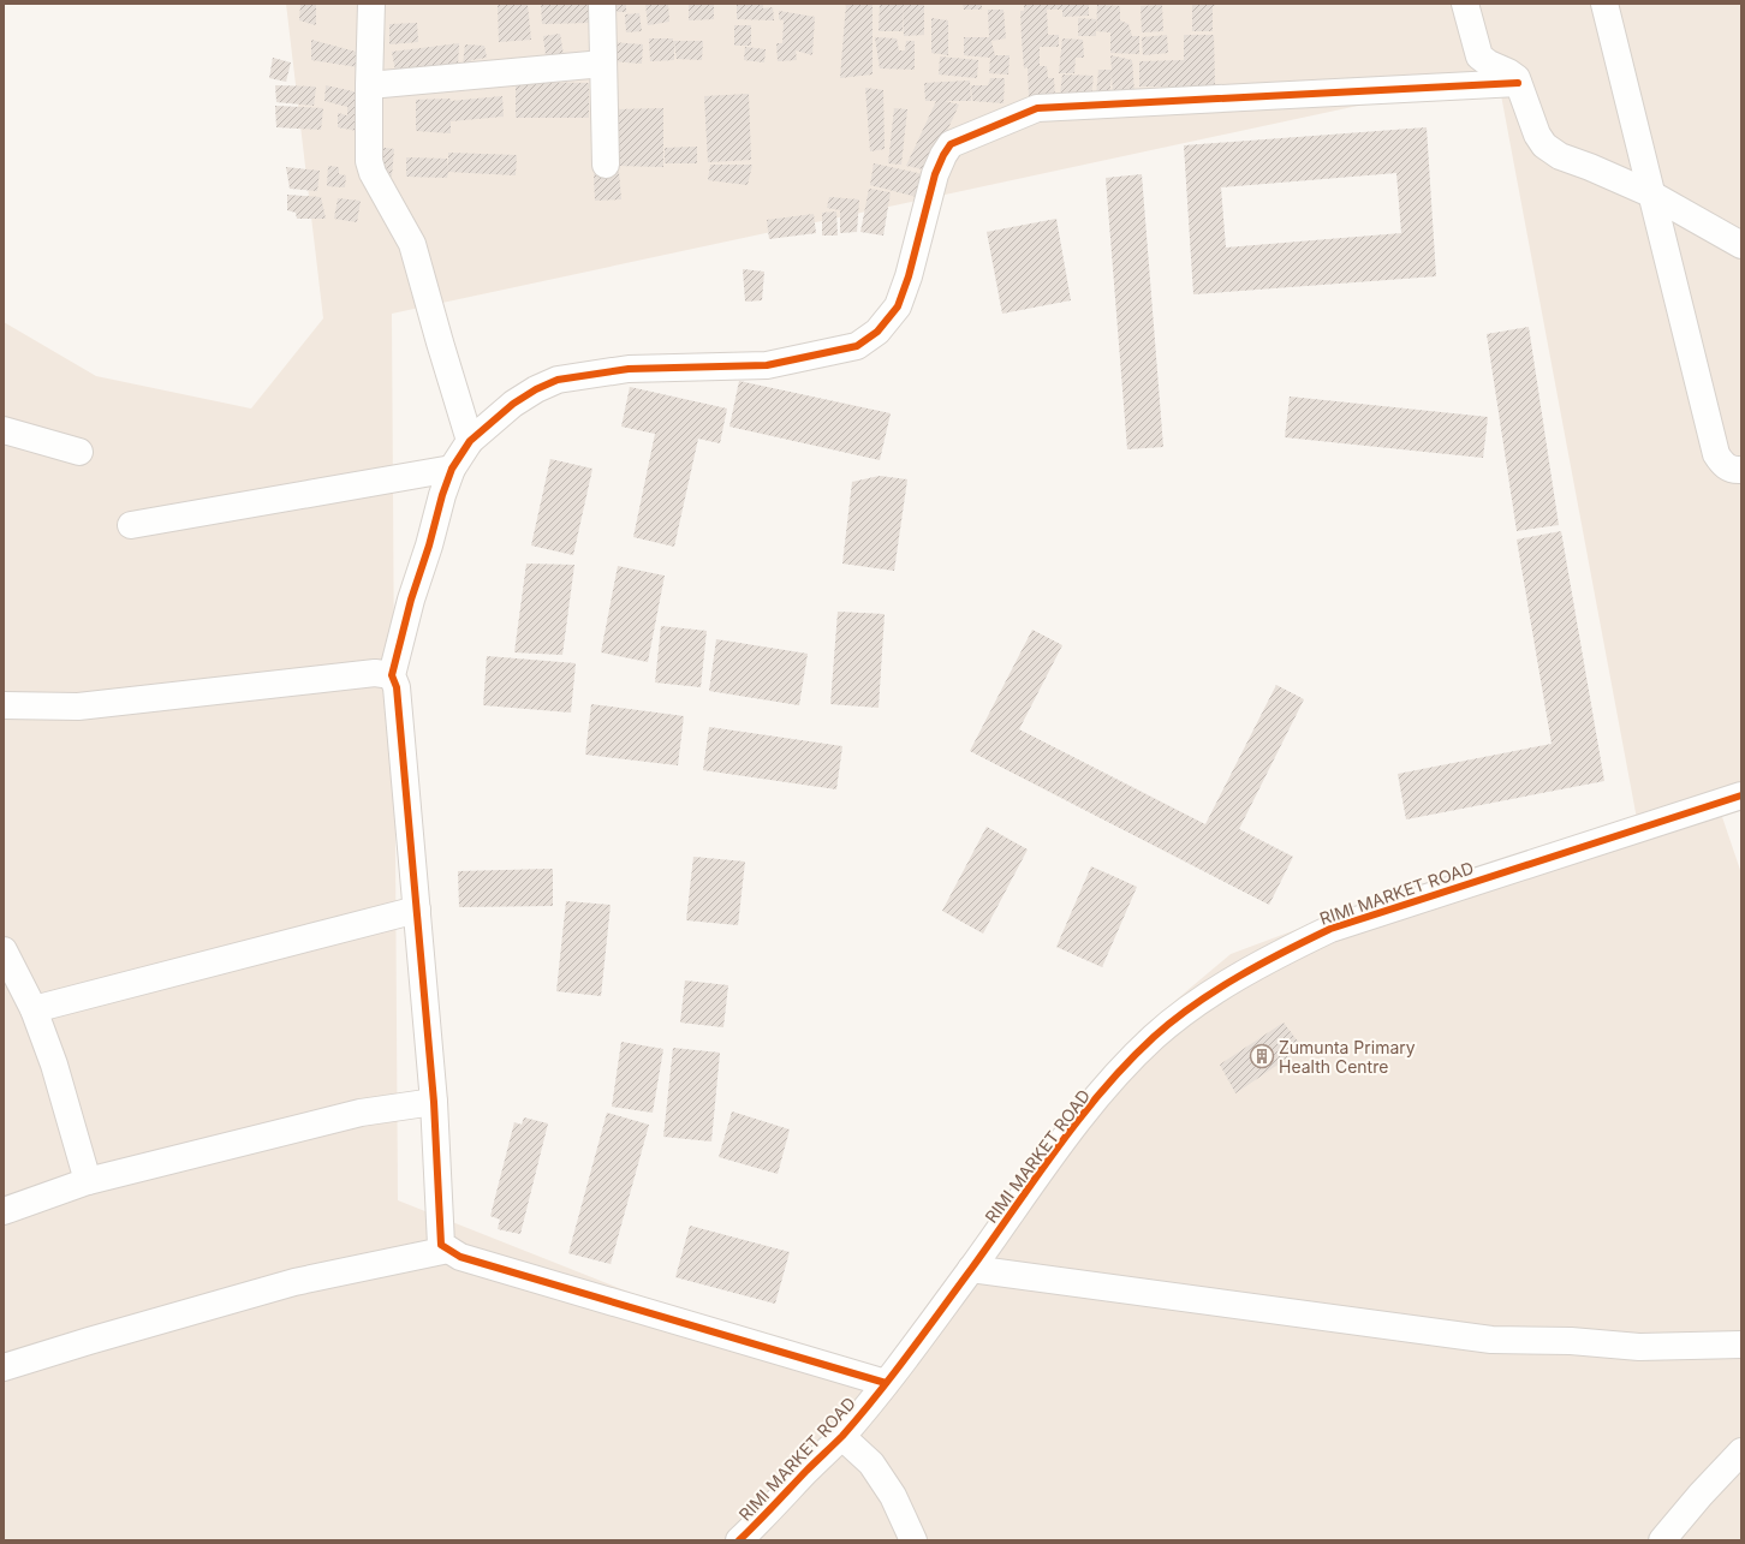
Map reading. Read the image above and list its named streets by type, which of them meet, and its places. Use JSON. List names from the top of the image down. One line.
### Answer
{"streets":{"street":["RIMI MARKET ROAD"]},"places":{"building":["Zumunta Primary Health Centre"]}}
